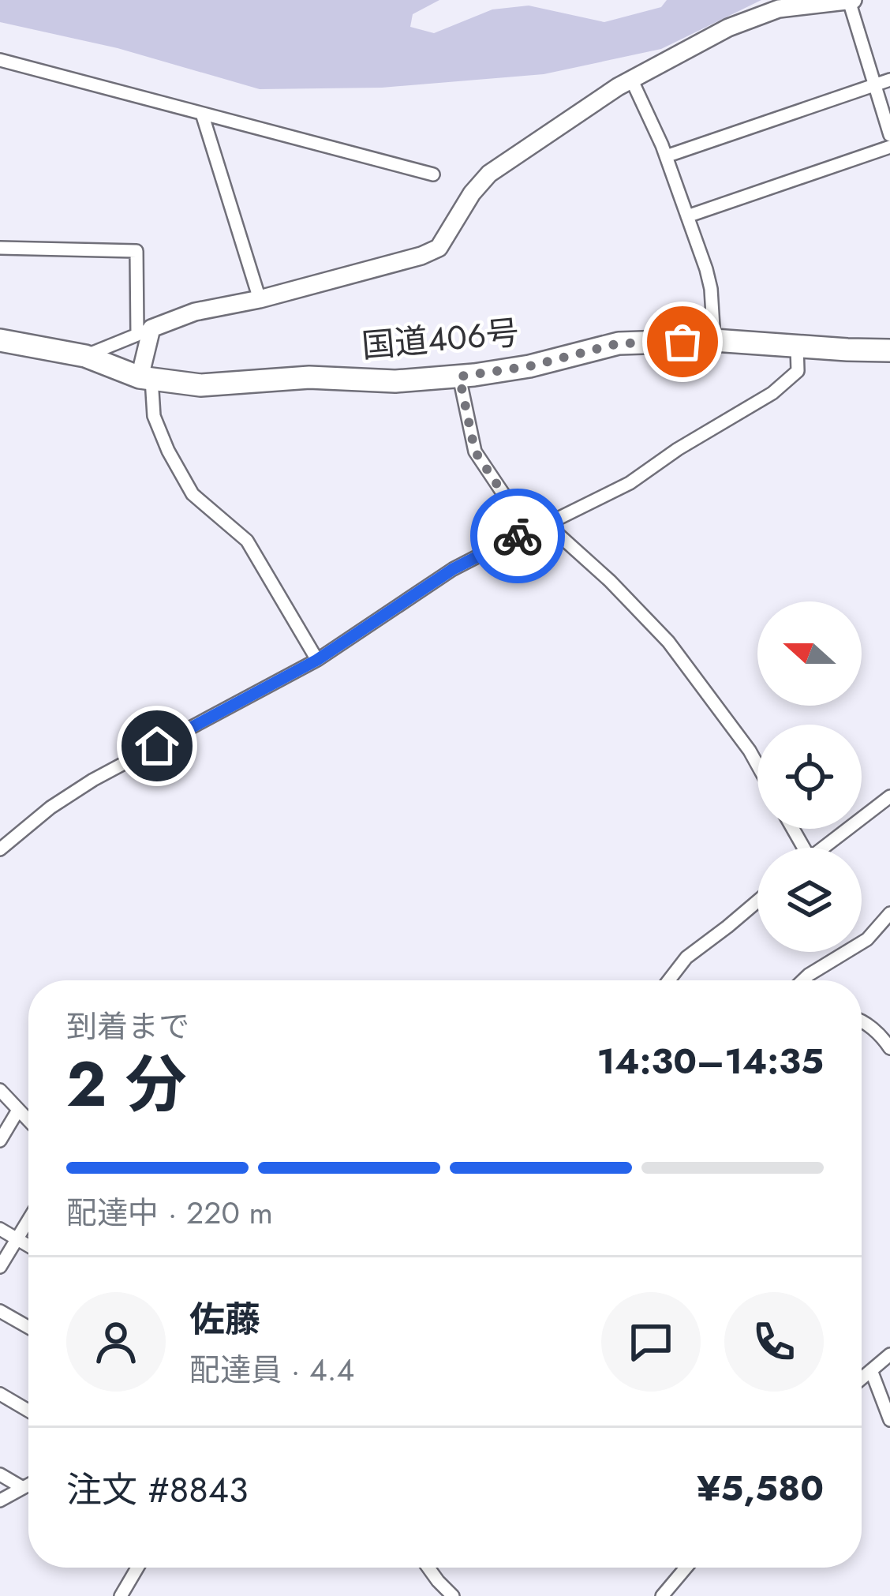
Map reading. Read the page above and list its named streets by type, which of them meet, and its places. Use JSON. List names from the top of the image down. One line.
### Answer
{"streets":{"highway":["国道406号"]},"north":"left","page":{"heading":["2 分","到着まで","14:30–14:35"],"panel":["佐藤","配達員 · 4.4","注文 #8843","¥5,580"],"bar":"配達中 · 220 m"}}
